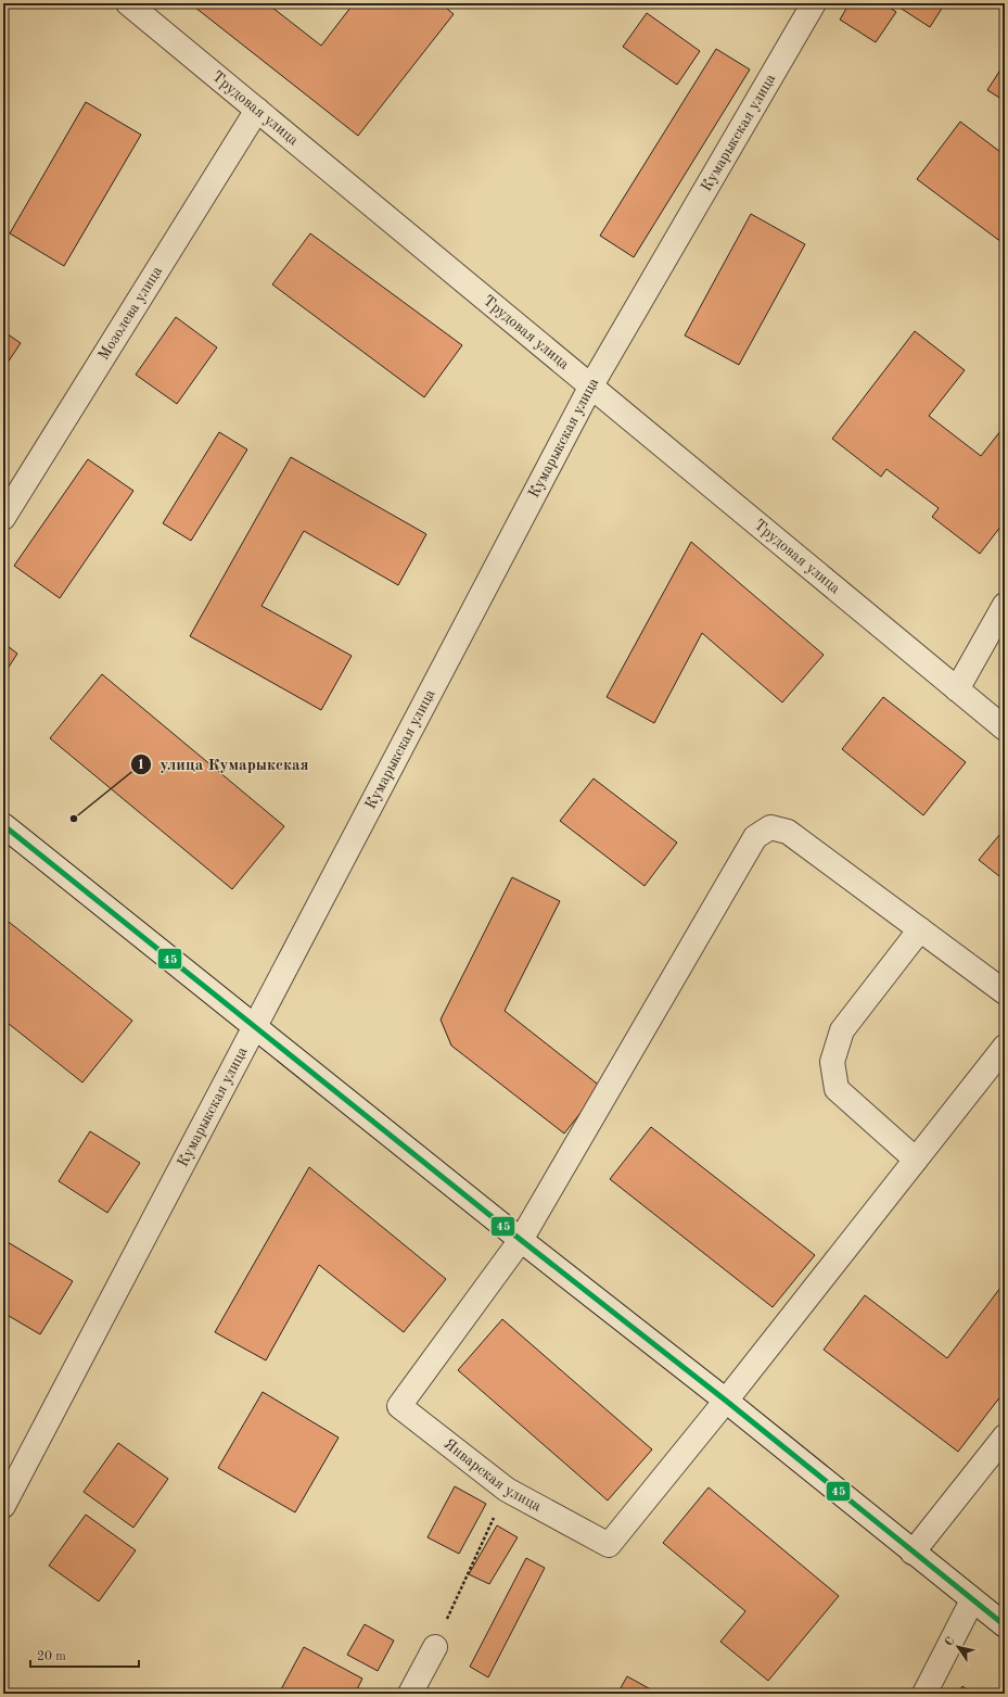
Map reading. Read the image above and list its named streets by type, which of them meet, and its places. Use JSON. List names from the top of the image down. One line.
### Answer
{"streets":{"street":["Трудовая улица","Кумарыкская улица","Мозолева улица","Январская улица"]},"crossings":[["Трудовая улица","Кумарыкская улица"],["Трудовая улица","Мозолева улица"]],"places":["улица Кумарыкская"],"lines":["transit line 45"],"scale_bar":"20 m","north":"top left"}
